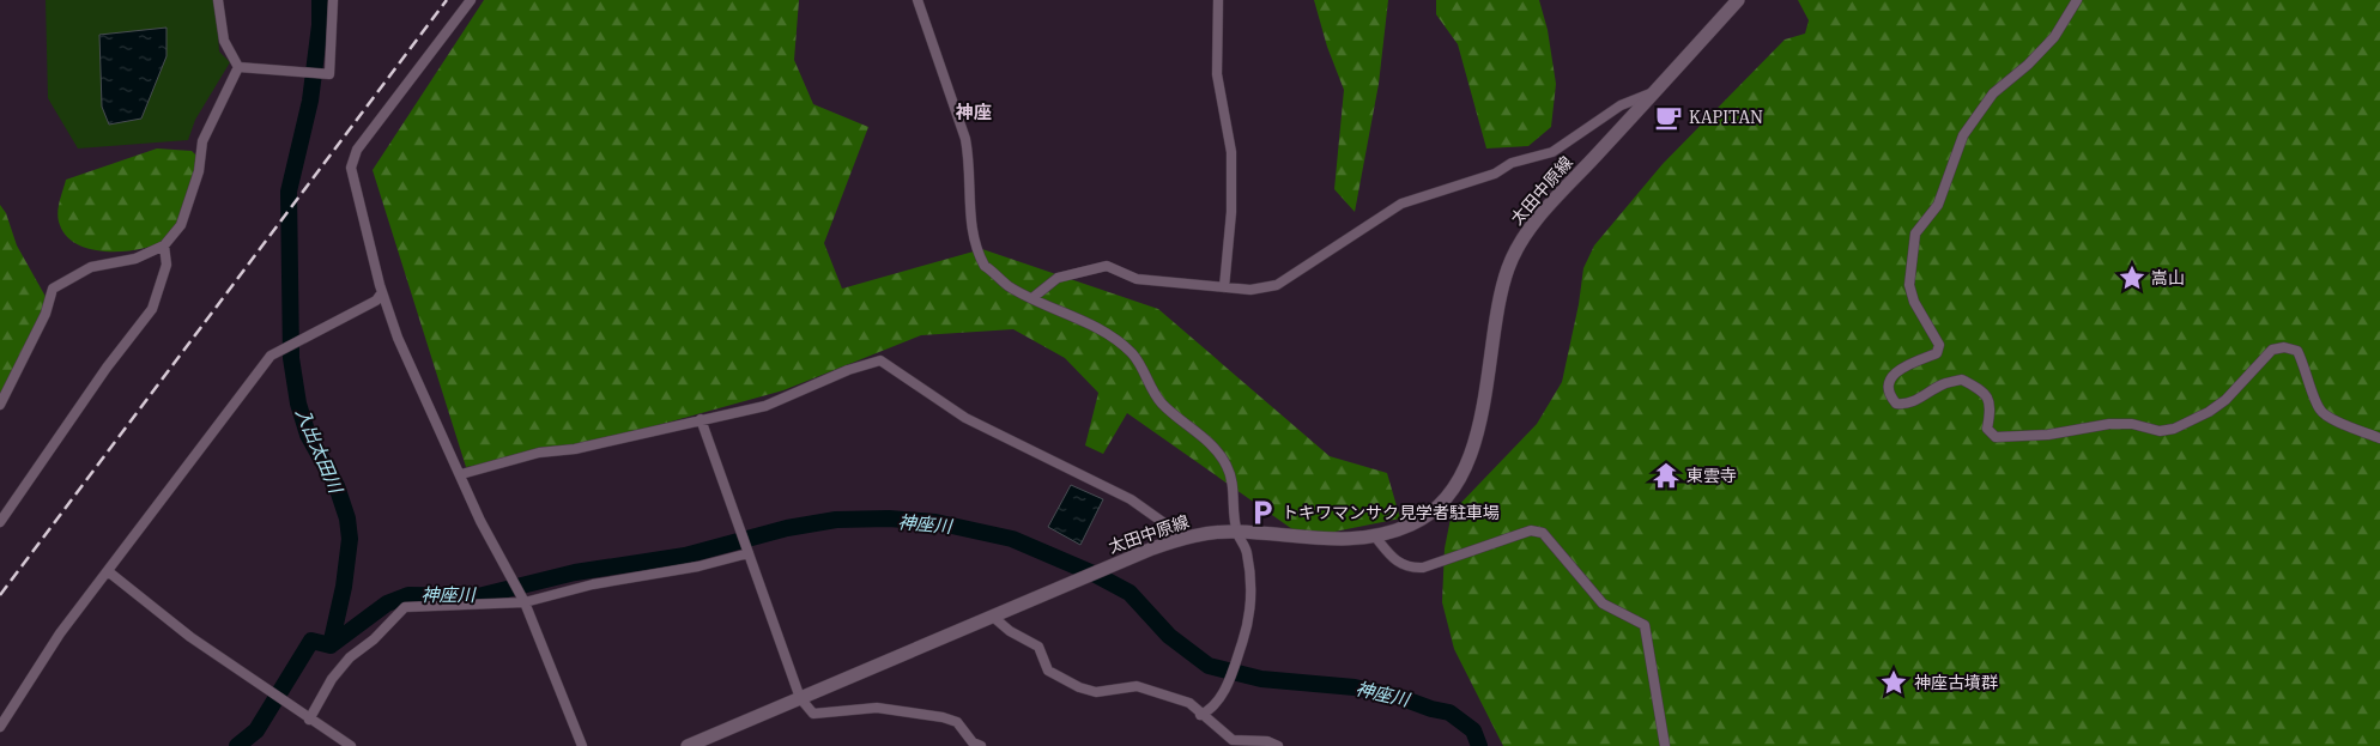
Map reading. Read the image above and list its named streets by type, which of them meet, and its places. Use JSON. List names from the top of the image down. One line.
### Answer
{"streets":{"main road":["太田中原線"]},"districts":["神座"],"water":["入出太田川","神座川"],"places":{"cafe":["KAPITAN"],"place":["嵩山","神座古墳群"],"temple":["東雲寺"],"parking":["トキワマンサク見学者駐車場"]}}
